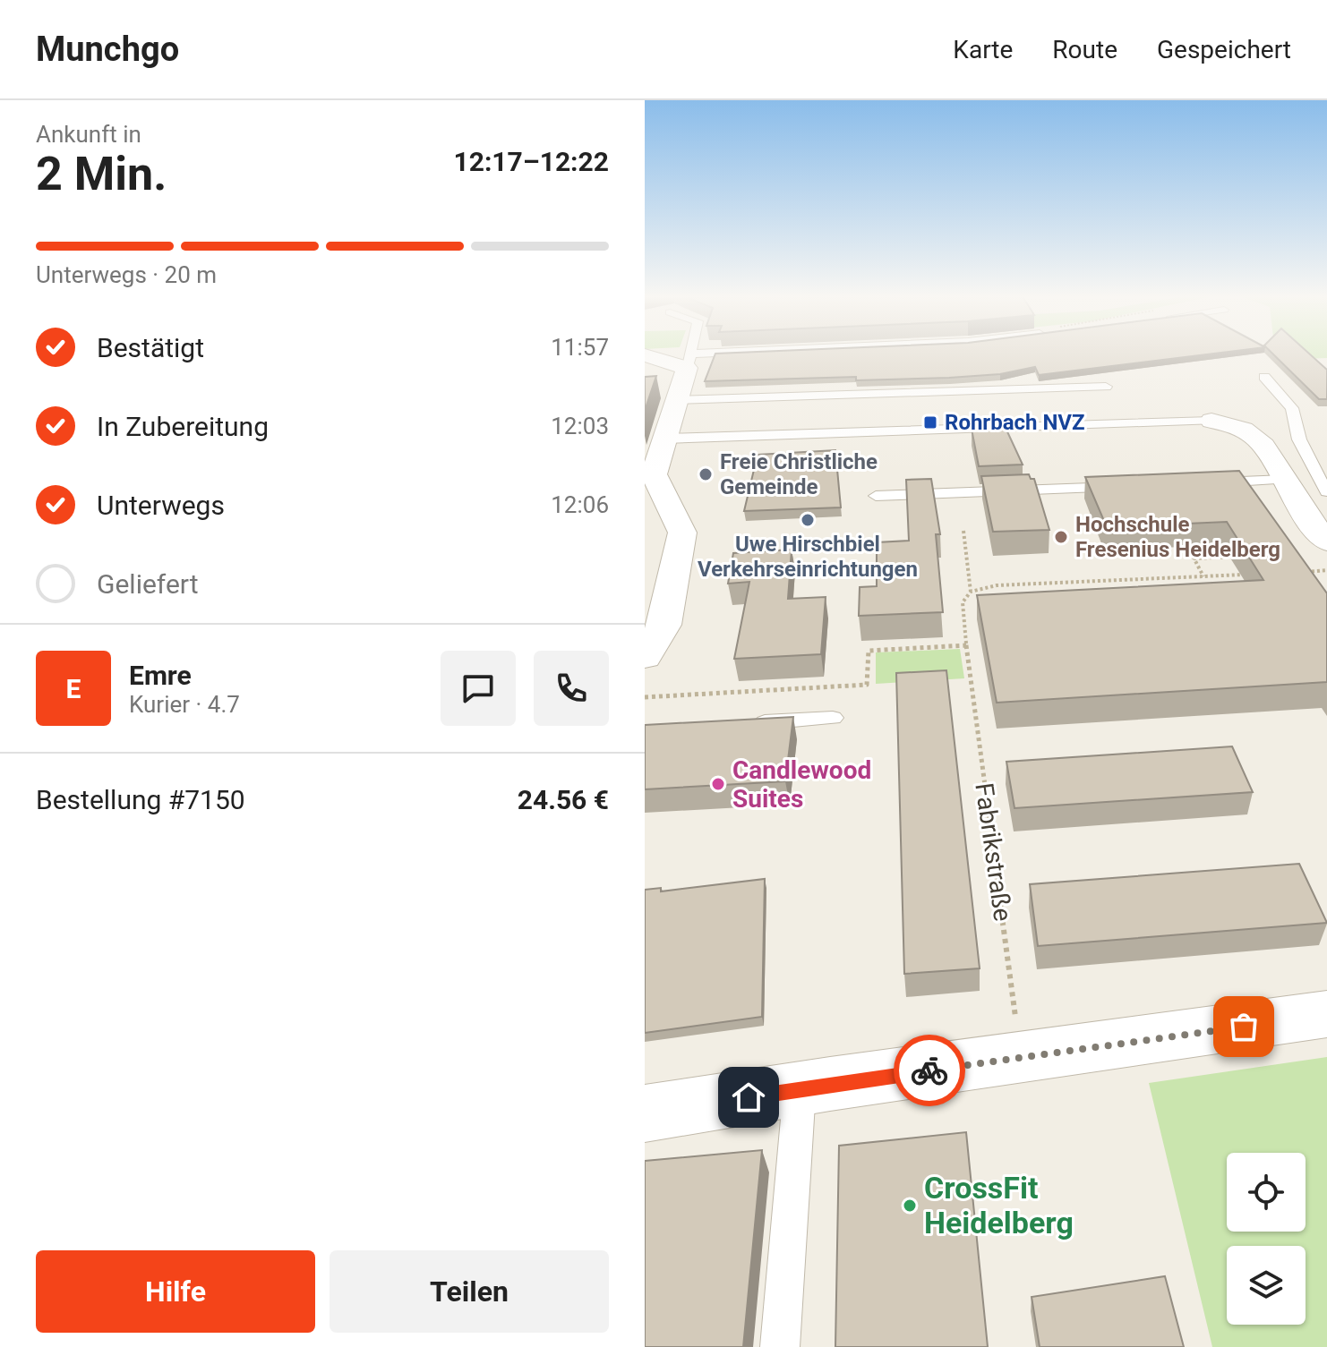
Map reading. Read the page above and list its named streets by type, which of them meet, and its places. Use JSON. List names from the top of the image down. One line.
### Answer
{"streets":{"path":["Fabrikstraße"]},"places":{"transit":["Rohrbach NVZ"],"other":["Freie Christliche Gemeinde","Uwe Hirschbiel Verkehrseinrichtungen","Hochschule Fresenius Heidelberg","Candlewood Suites","CrossFit Heidelberg"]},"page":{"header":"Munchgo","nav":["Karte","Route","Gespeichert"],"heading":["2 Min.","Ankunft in","12:17–12:22"],"panel":["Emre","Kurier · 4.7","Bestellung #7150","24.56 €"],"bar":"Unterwegs · 20 m","list":[["Bestätigt","11:57"],["In Zubereitung","12:03"],["Unterwegs","12:06"],"Geliefert"],"round":"E","buttons":["Hilfe","Teilen"]}}
